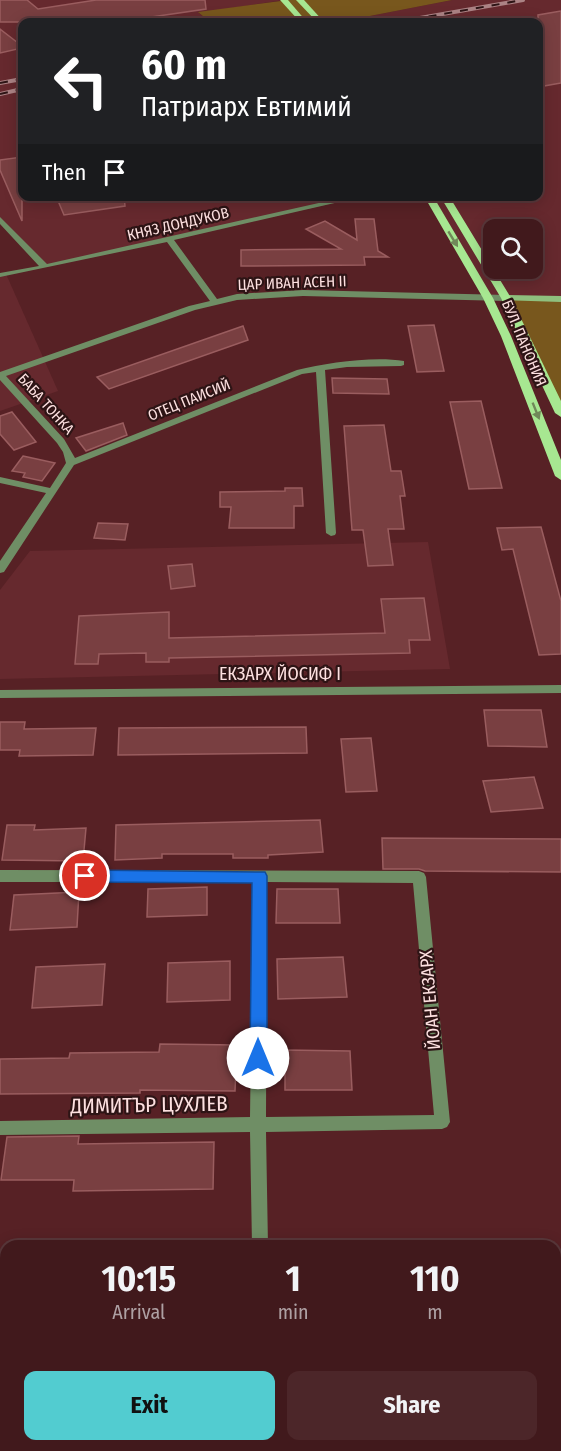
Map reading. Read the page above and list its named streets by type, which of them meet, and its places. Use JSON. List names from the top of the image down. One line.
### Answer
{"streets":{"main road":["ЦАР ИВАН АСЕН II","БУЛ. ПАНОНИЯ"],"street":["КНЯЗ ДОНДУКОВ","ОТЕЦ ПАИСИЙ","БАБА ТОНКА","ЕКЗАРХ ЙОСИФ I","ЙОАН ЕКЗАРХ","ДИМИТЪР ЦУХЛЕВ"]},"crossings":[["ЦАР ИВАН АСЕН II","БУЛ. ПАНОНИЯ"],["ЦАР ИВАН АСЕН II","БАБА ТОНКА"],["ОТЕЦ ПАИСИЙ","БАБА ТОНКА"],["ЙОАН ЕКЗАРХ","ДИМИТЪР ЦУХЛЕВ"]],"page":{"turn":["60 m","Патриарх Евтимий"],"then":"Then","eta":["10:15","Arrival","1","min","110","m"],"buttons":["Exit","Share"]}}
